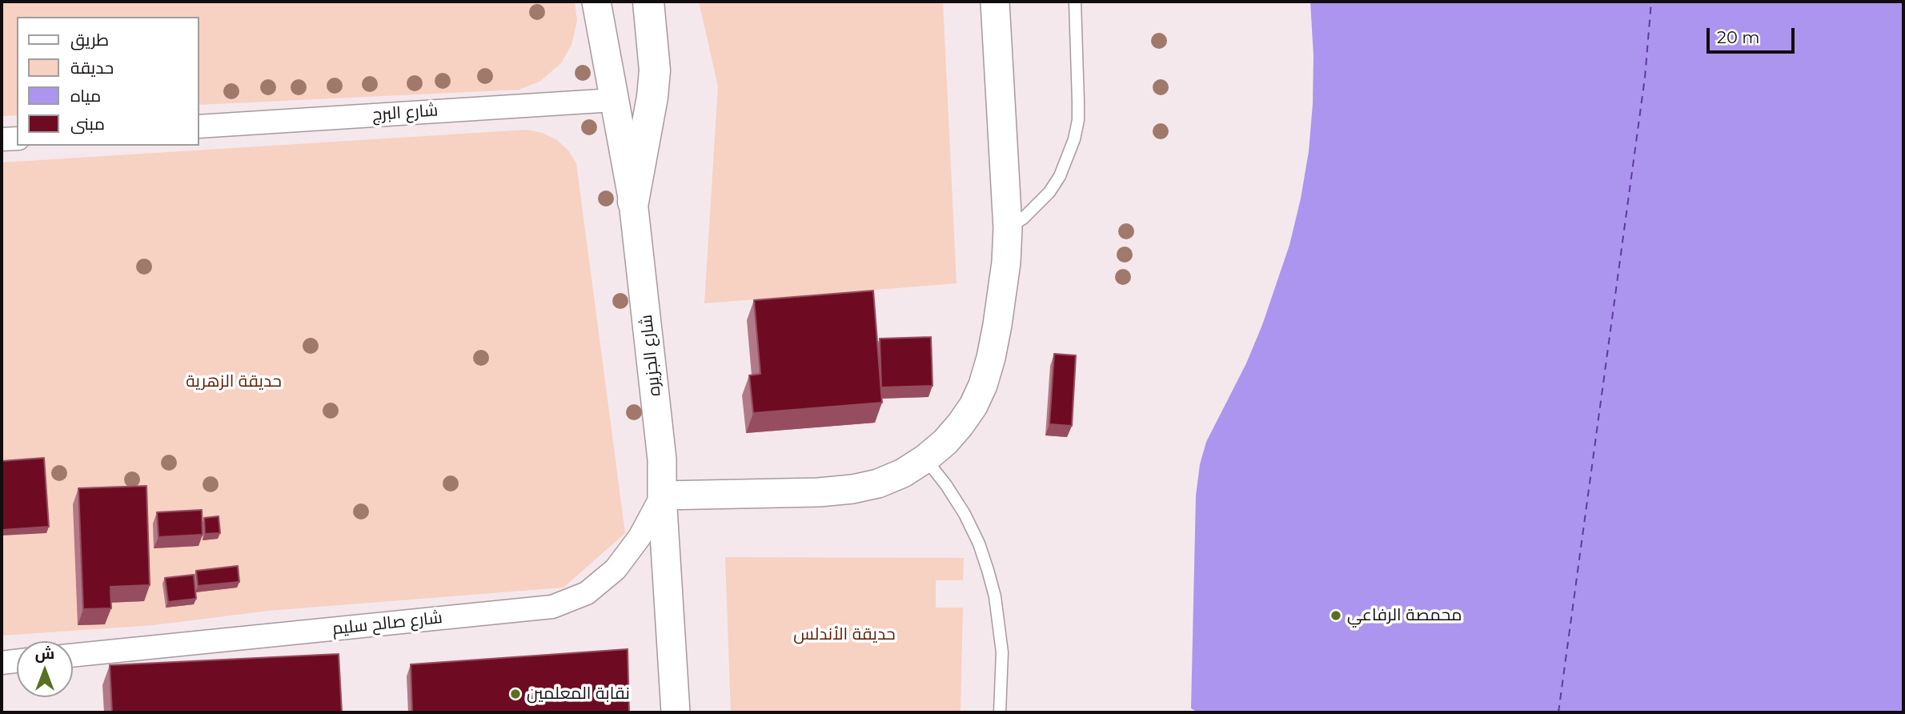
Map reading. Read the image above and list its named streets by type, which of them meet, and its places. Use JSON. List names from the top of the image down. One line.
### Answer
{"streets":{"street":["شارع البرج","شارع الجزيره","شارع صالح سليم"]},"crossings":[["شارع البرج","شارع الجزيره"],["شارع الجزيره","شارع صالح سليم"]],"parks":["حديقة الزهرية","حديقة الأندلس"],"places":["محمصة الرفاعي","نقابة المعلمين"],"legend":["طريق","حديقة","مياه","مبنى"],"scale_bar":"20 m","north":"top"}
